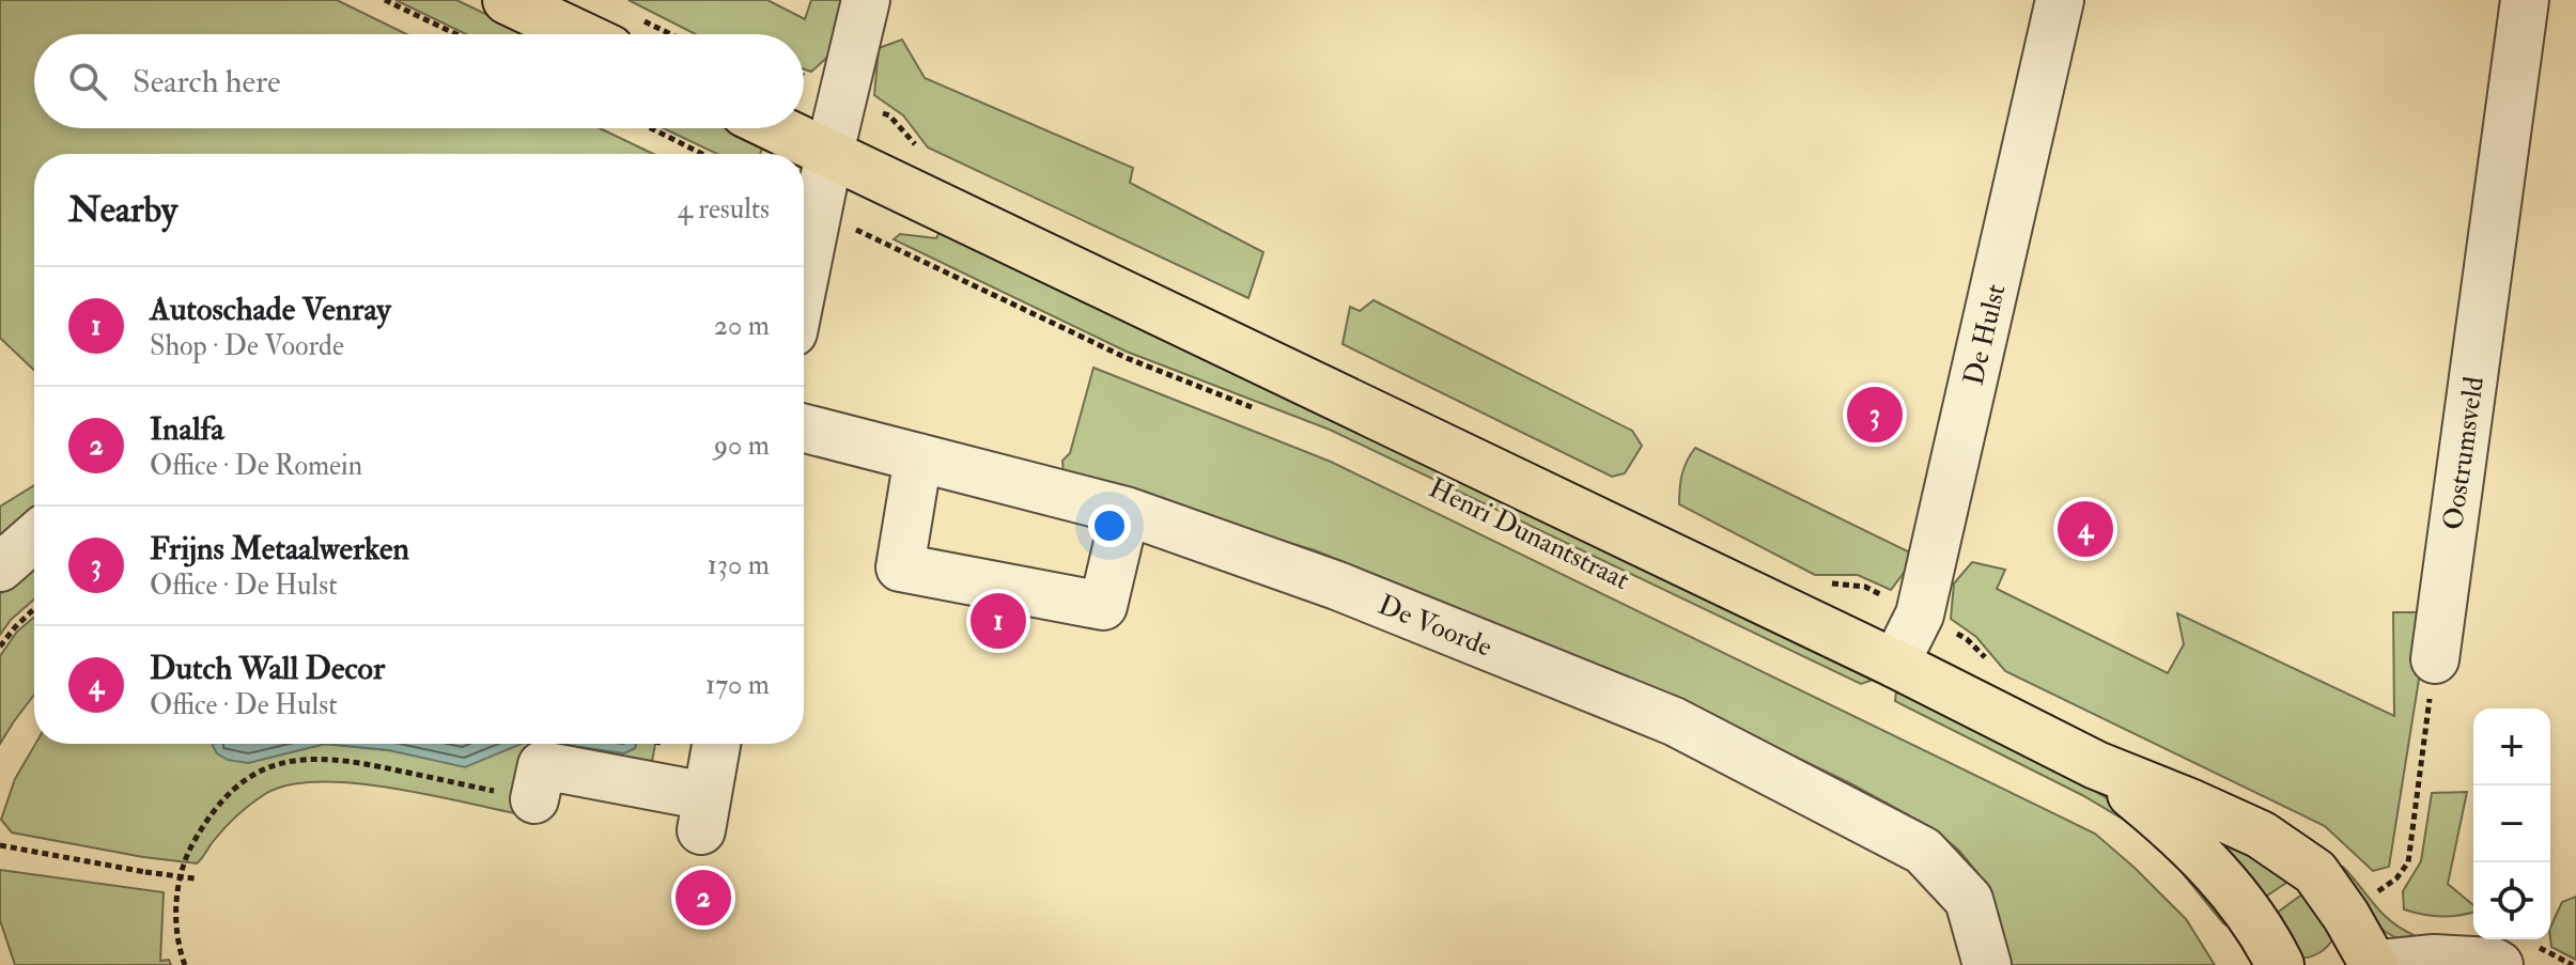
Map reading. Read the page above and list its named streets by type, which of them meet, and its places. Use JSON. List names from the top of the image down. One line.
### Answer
{"streets":{"main road":["Henri Dunantstraat"],"street":["De Hulst","Oostrumsveld","De Voorde"]},"crossings":[["De Hulst","Henri Dunantstraat"]],"page":{"search":"Search here","heading":["Nearby","4 results"],"list":[{"mark":"1","name":"Autoschade Venray","note":"Shop · De Voorde","value":"20 m"},{"mark":"2","name":"Inalfa","note":"Office · De Romein","value":"90 m"},{"mark":"3","name":"Frijns Metaalwerken","note":"Office · De Hulst","value":"130 m"},{"mark":"4","name":"Dutch Wall Decor","note":"Office · De Hulst","value":"170 m"}],"pins":["3","4","1","2"],"map_buttons":["+","−"]}}
